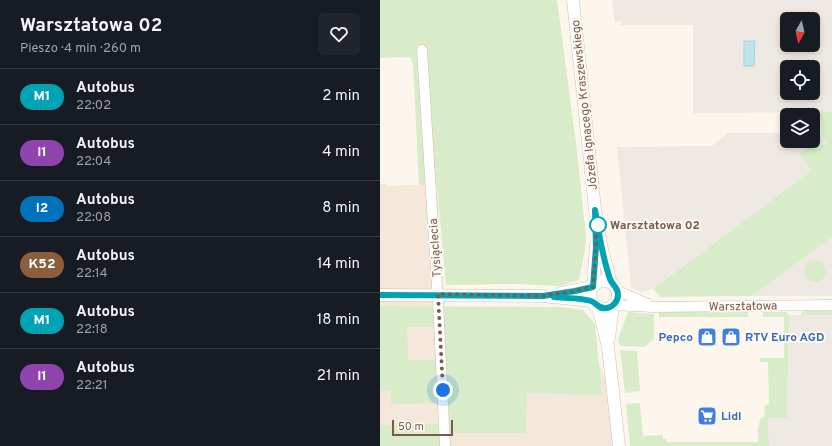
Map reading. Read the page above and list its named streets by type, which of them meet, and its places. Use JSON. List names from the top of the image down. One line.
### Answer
{"streets":{"street":["Józefa Ignacego Kraszewskiego","Tysiąclecia","Warsztatowa"]},"crossings":[["Józefa Ignacego Kraszewskiego","Warsztatowa"]],"places":{"other":["Warsztatowa 02"],"shop":["Pepco","RTV Euro AGD"],"supermarket":["Lidl"]},"lines":["bus line M1"],"scale_bar":"50 m","north":"bottom","page":{"heading":["Warsztatowa 02","Pieszo · 4 min · 260 m"],"list":[{"mark":"M1","name":"Autobus","note":"22:02","value":"2 min"},{"mark":"I1","name":"Autobus","note":"22:04","value":"4 min"},{"mark":"I2","name":"Autobus","note":"22:08","value":"8 min"},{"mark":"K52","name":"Autobus","note":"22:14","value":"14 min"},{"mark":"M1","name":"Autobus","note":"22:18","value":"18 min"},{"mark":"I1","name":"Autobus","note":"22:21","value":"21 min"}],"scale":"50 m"}}
